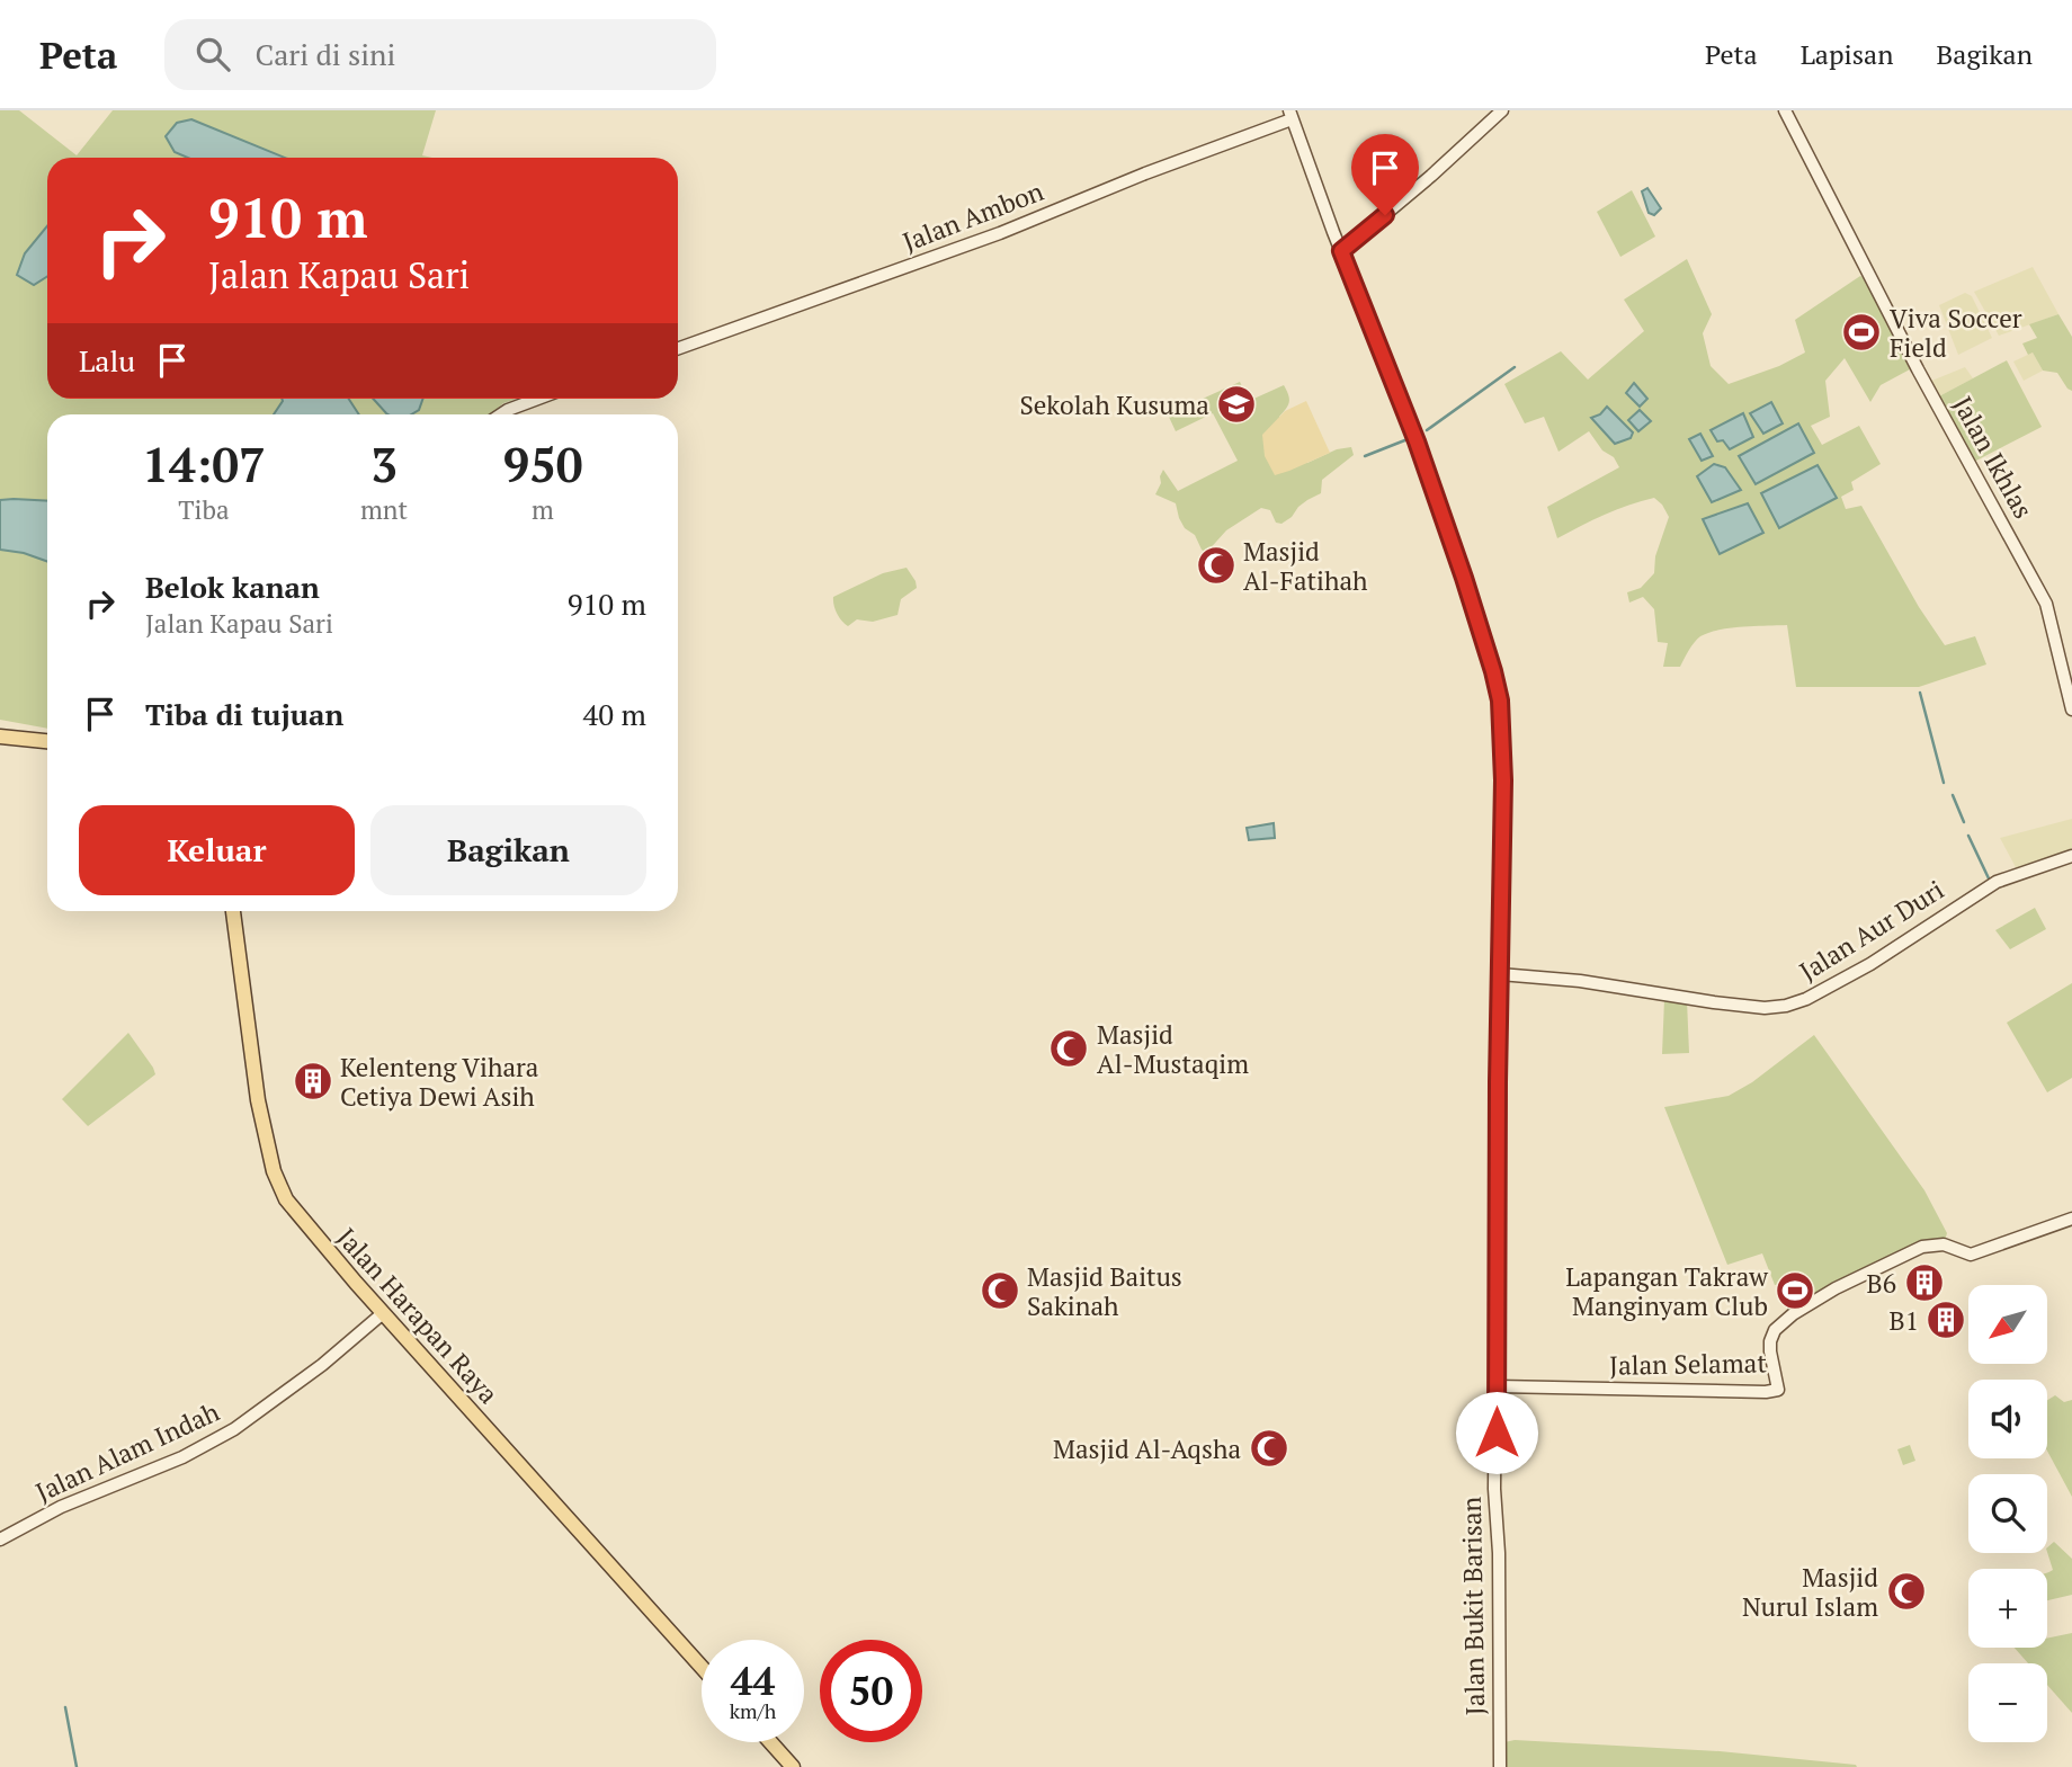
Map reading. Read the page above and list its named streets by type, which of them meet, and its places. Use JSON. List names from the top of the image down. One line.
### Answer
{"streets":{"main road":["Jalan Harapan Raya"],"street":["Jalan Ambon","Jalan Ikhlas","Jalan Aur Duri","Jalan Selamat","Jalan Alam Indah","Jalan Bukit Barisan"]},"crossings":[["Jalan Ambon","Jalan Bukit Barisan"],["Jalan Aur Duri","Jalan Bukit Barisan"],["Jalan Harapan Raya","Jalan Alam Indah"],["Jalan Selamat","Jalan Bukit Barisan"]],"places":{"sports":["Viva Soccer Field","Lapangan Takraw Manginyam Club"],"school or university":["Sekolah Kusuma"],"mosque":["Masjid Al-Fatihah","Masjid Al-Mustaqim","Masjid Baitus Sakinah","Masjid Al-Aqsha","Masjid Nurul Islam"],"building":["Kelenteng Vihara Cetiya Dewi Asih","B6","B1"]},"north":"bottom left","page":{"header":"Peta","search":"Cari di sini","nav":["Peta","Lapisan","Bagikan"],"turn":["910 m","Jalan Kapau Sari"],"then":"Lalu","eta":["14:07","Tiba","3","mnt","950","m"],"list":[{"name":"Belok kanan","note":"Jalan Kapau Sari","value":"910 m"},{"name":"Tiba di tujuan","value":"40 m"}],"buttons":["Keluar","Bagikan"],"map_buttons":["+","−"],"speed":"44 km/h","limit":"50"}}
